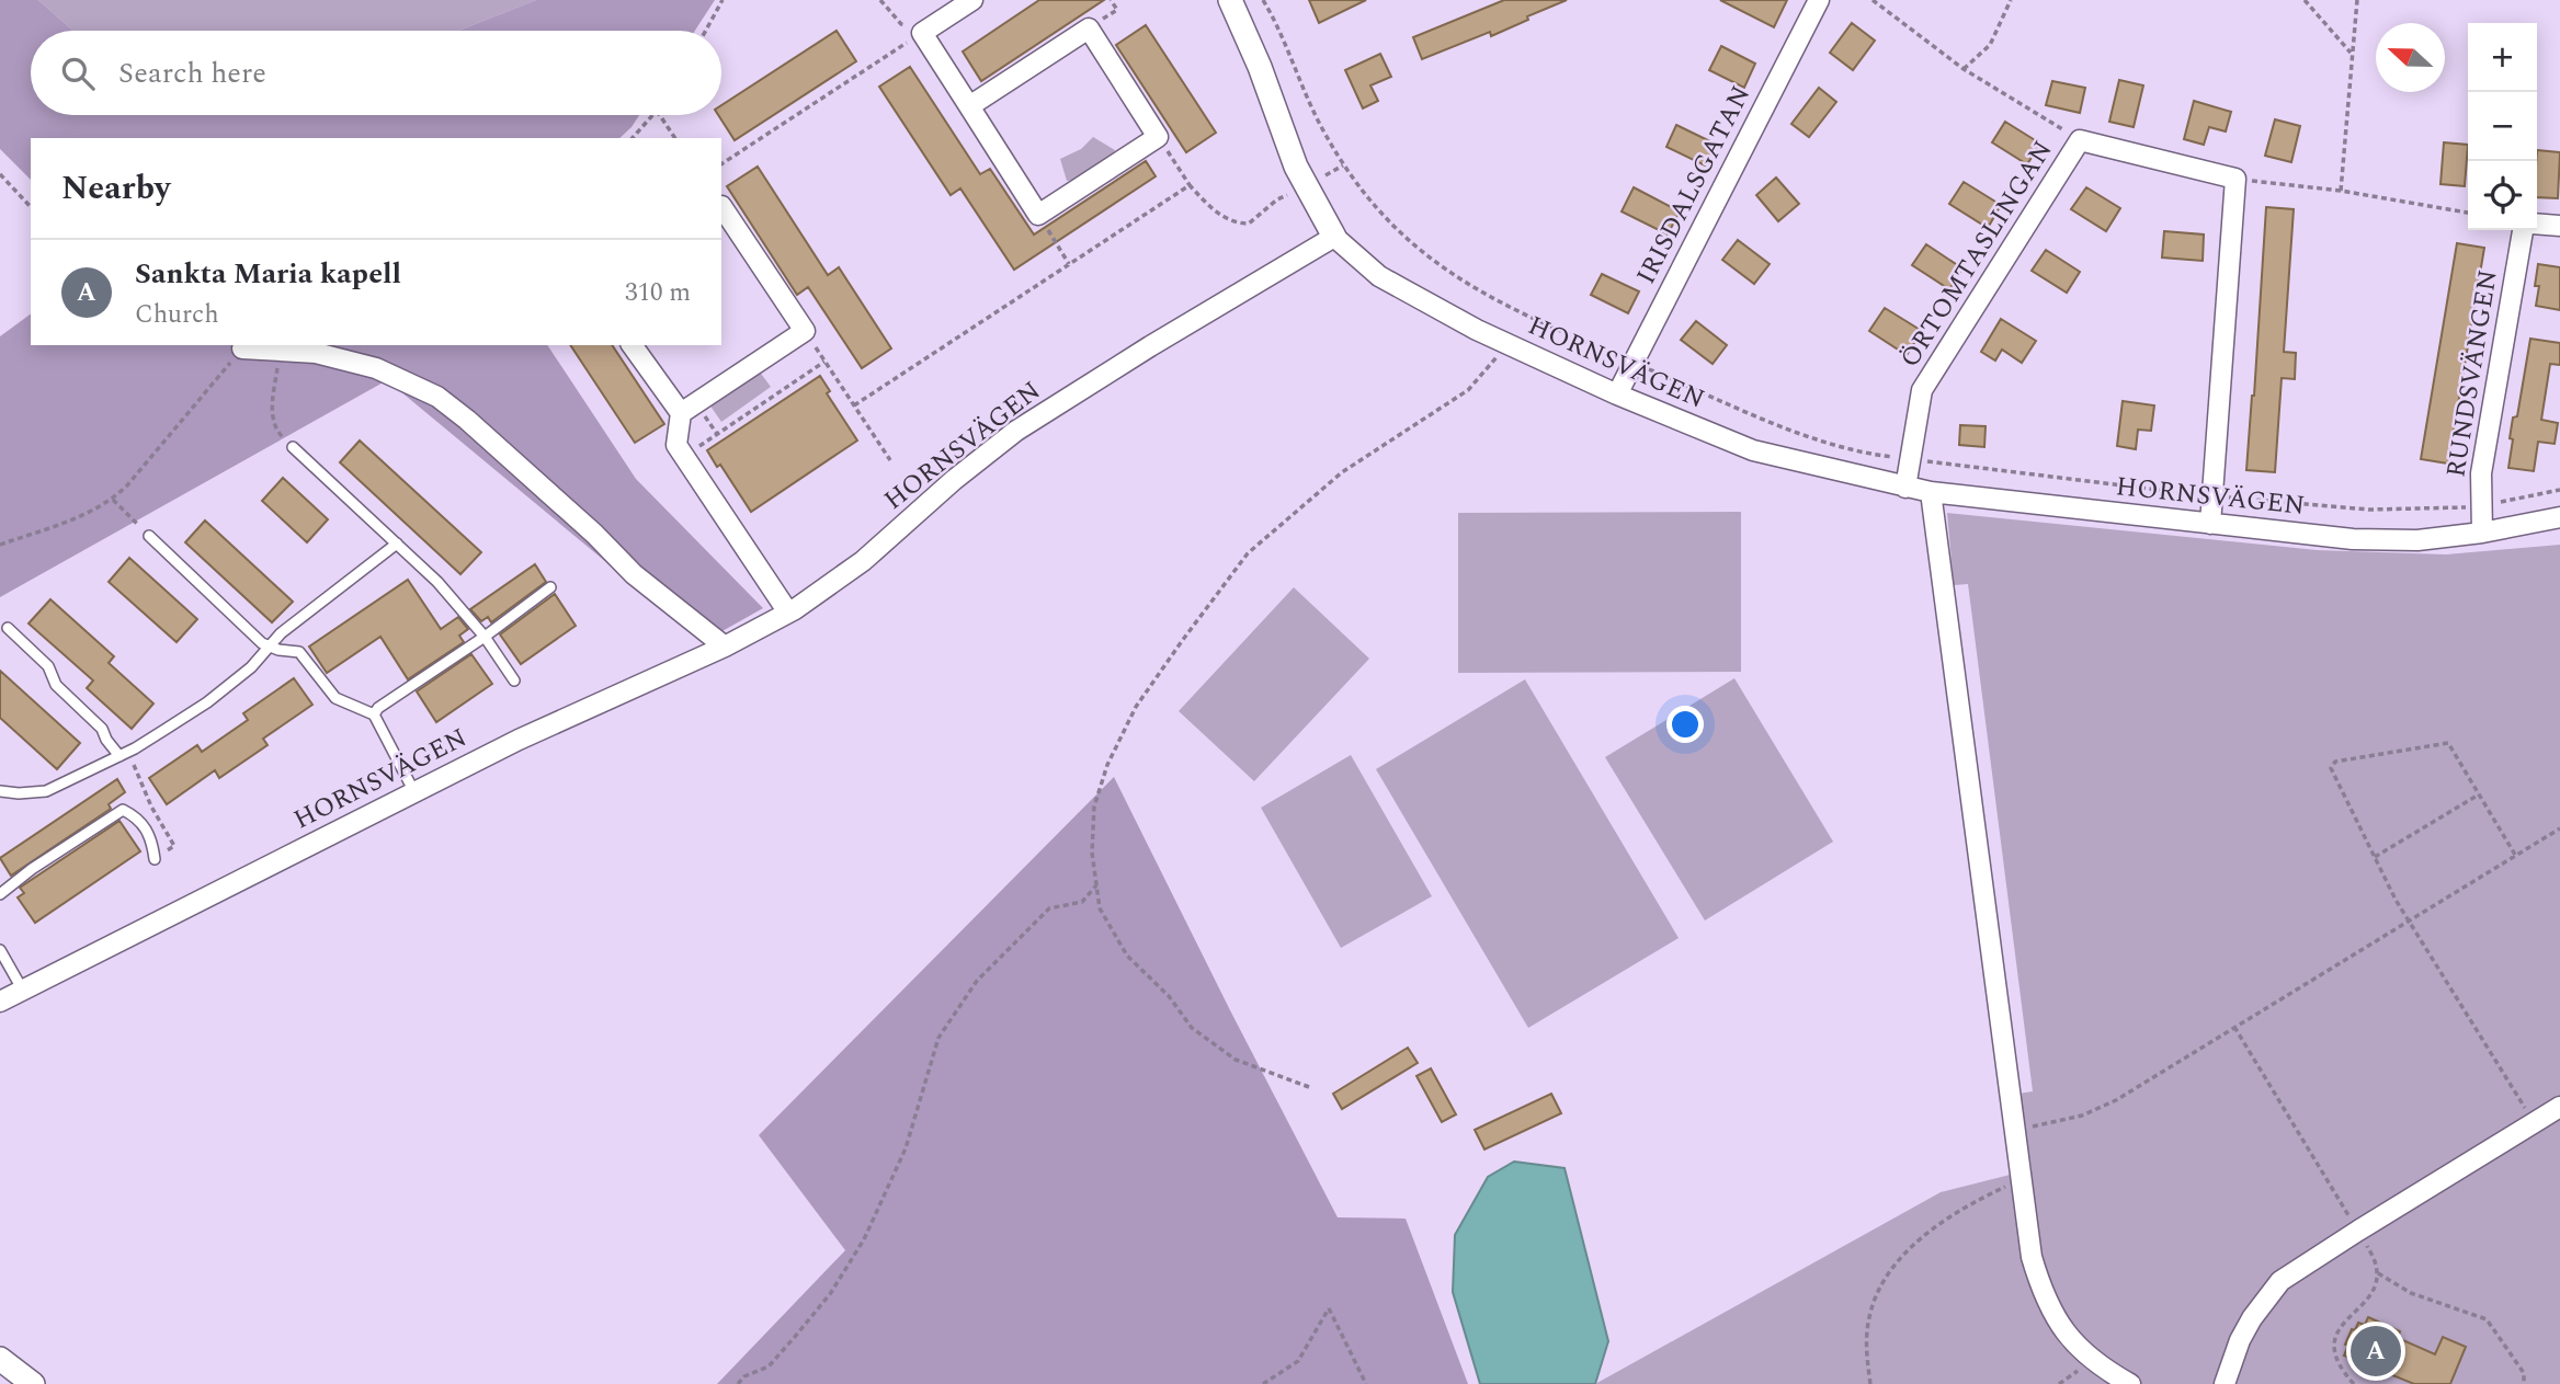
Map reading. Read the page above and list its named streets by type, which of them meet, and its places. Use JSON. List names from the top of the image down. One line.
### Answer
{"streets":{"street":["IRISDALSGATAN","ÖRTOMTASLINGAN","HORNSVÄGEN","RUNDSVÄNGEN"]},"crossings":[["IRISDALSGATAN","HORNSVÄGEN"],["ÖRTOMTASLINGAN","HORNSVÄGEN"],["HORNSVÄGEN","RUNDSVÄNGEN"]],"north":"left","page":{"map_buttons":["+","−"],"search":"Search here","heading":"Nearby","list":[{"mark":"A","name":"Sankta Maria kapell","note":"Church","value":"310 m"}],"pins":"A"}}
